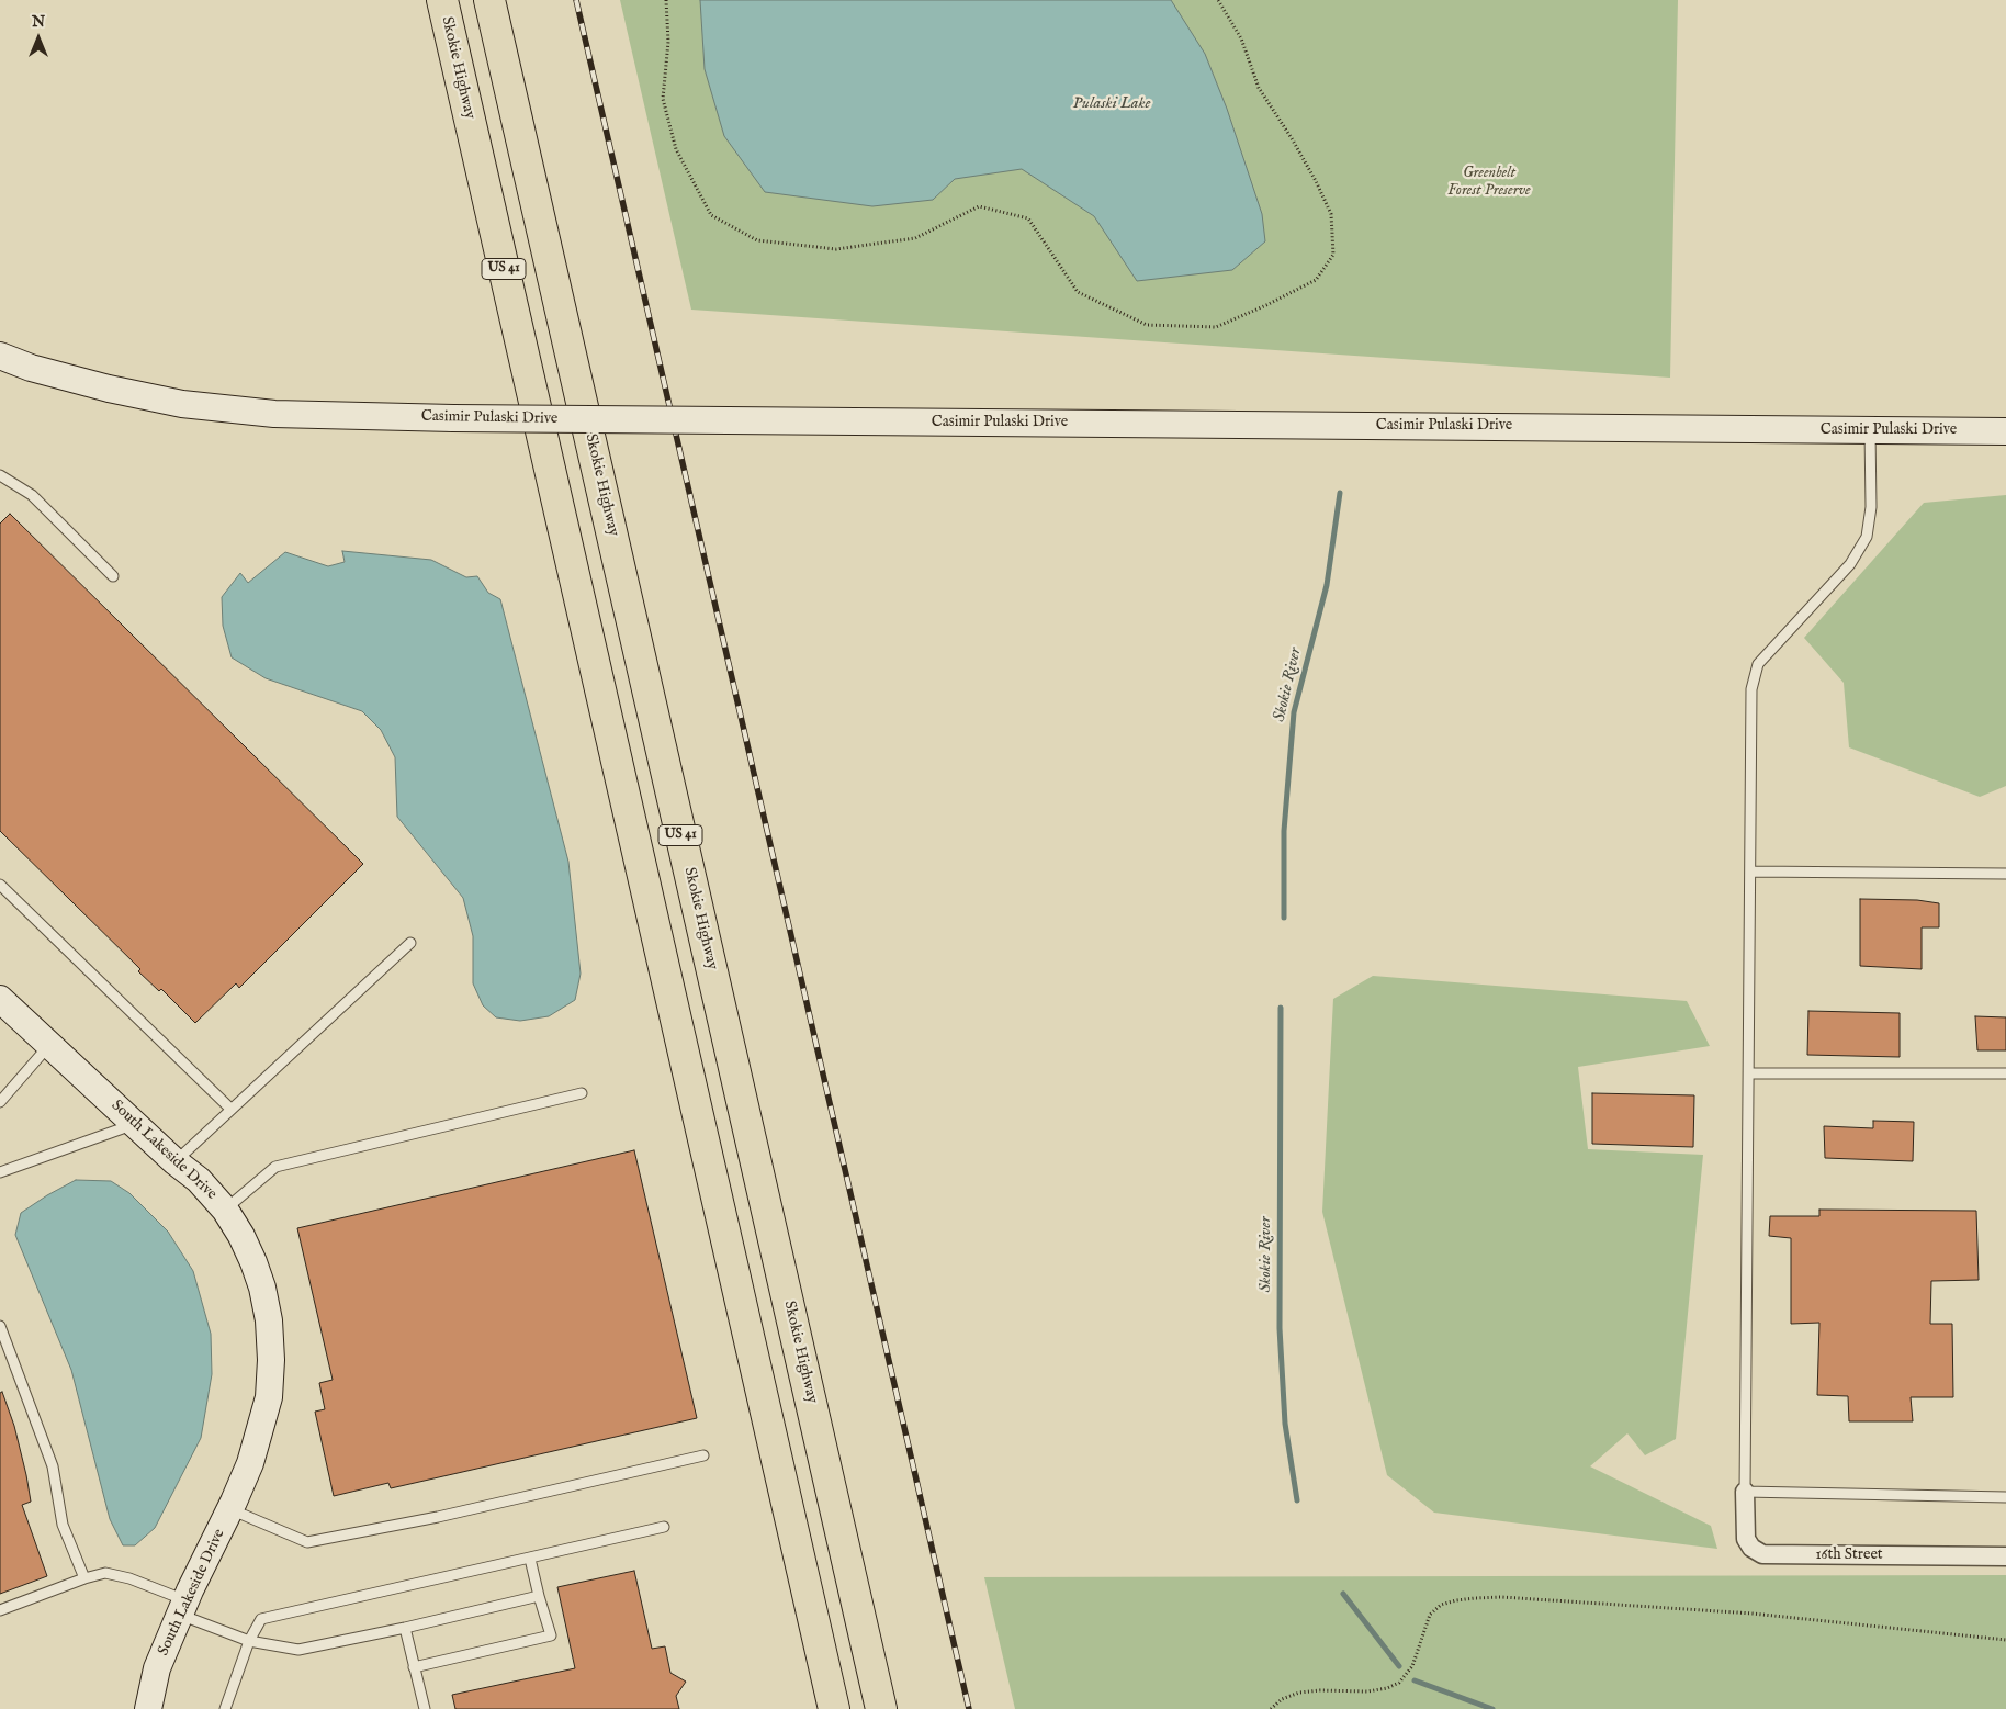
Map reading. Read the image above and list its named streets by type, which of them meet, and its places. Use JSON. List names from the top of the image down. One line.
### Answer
{"streets":{"highway":["Skokie Highway","US 41"],"street":["Casimir Pulaski Drive","South Lakeside Drive","16th Street"]},"water":["Pulaski Lake","Skokie River"],"parks":["Greenbelt Forest Preserve"],"north":"top"}
